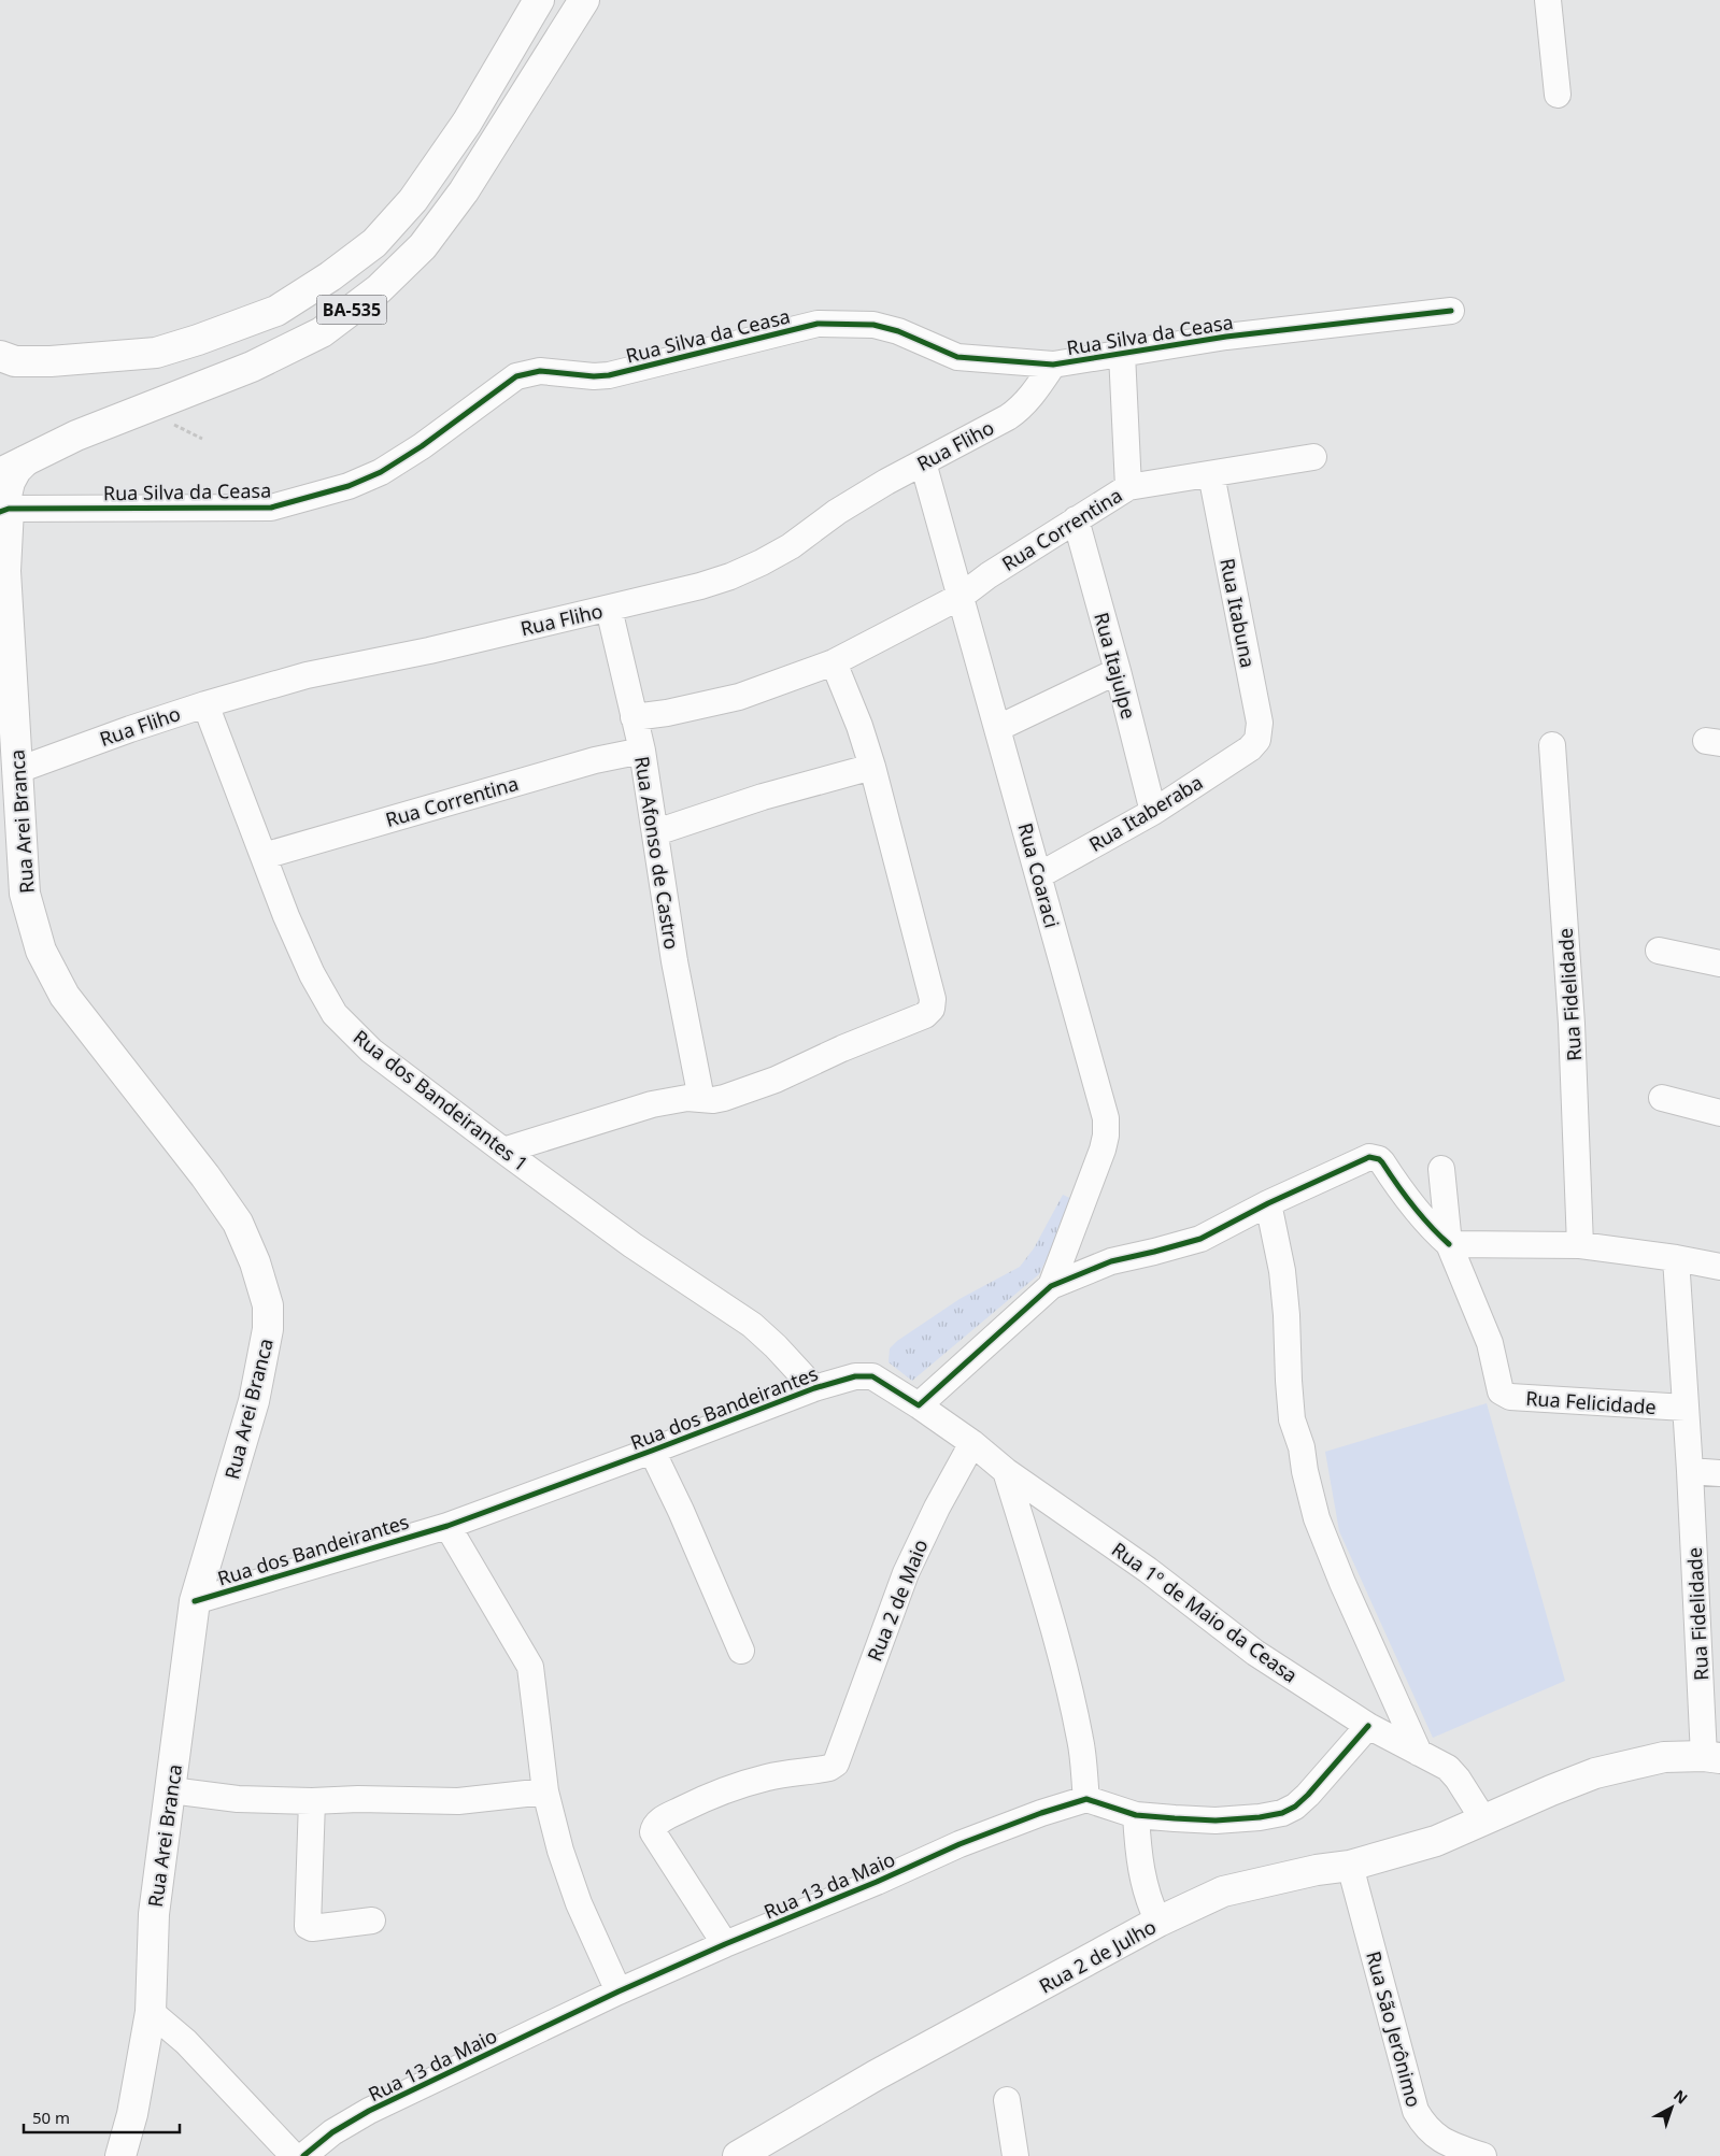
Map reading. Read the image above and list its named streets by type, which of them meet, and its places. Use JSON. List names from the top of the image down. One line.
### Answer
{"streets":{"main road":["BA-535","Rua Arei Branca","Rua 2 de Julho"],"street":["Rua Silva da Ceasa","Rua Fliho","Rua Correntina","Rua Itabuna","Rua Itajulpe","Rua Itaberaba","Rua Afonso de Castro","Rua Coaraci","Rua Fidelidade","Rua dos Bandeirantes 1","Rua Felicidade","Rua dos Bandeirantes","Rua 2 de Maio","Rua 1º de Maio da Ceasa","Rua 13 da Maio","Rua São Jerônimo"]},"crossings":[["BA-535","Rua Arei Branca"],["Rua Silva da Ceasa","Rua Fliho"],["Rua Silva da Ceasa","Rua Arei Branca"],["Rua Fliho","Rua Arei Branca"],["Rua Fliho","Rua Afonso de Castro"],["Rua Fliho","Rua Coaraci"],["Rua Fliho","Rua dos Bandeirantes 1"],["Rua Correntina","Rua Itabuna"],["Rua Correntina","Rua Itajulpe"],["Rua Correntina","Rua Afonso de Castro"],["Rua Correntina","Rua Coaraci"],["Rua Correntina","Rua dos Bandeirantes 1"],["Rua Itabuna","Rua Itaberaba"],["Rua Itajulpe","Rua Itaberaba"],["Rua Itaberaba","Rua Coaraci"],["Rua Arei Branca","Rua dos Bandeirantes"],["Rua Fidelidade","Rua Felicidade"],["Rua Fidelidade","Rua 2 de Julho"],["Rua dos Bandeirantes 1","Rua dos Bandeirantes"],["Rua dos Bandeirantes","Rua 1º de Maio da Ceasa"],["Rua 2 de Maio","Rua 1º de Maio da Ceasa"],["Rua 2 de Maio","Rua 13 da Maio"],["Rua 1º de Maio da Ceasa","Rua 2 de Julho"],["Rua 2 de Julho","Rua São Jerônimo"]],"scale_bar":"50 m","north":"top right"}
